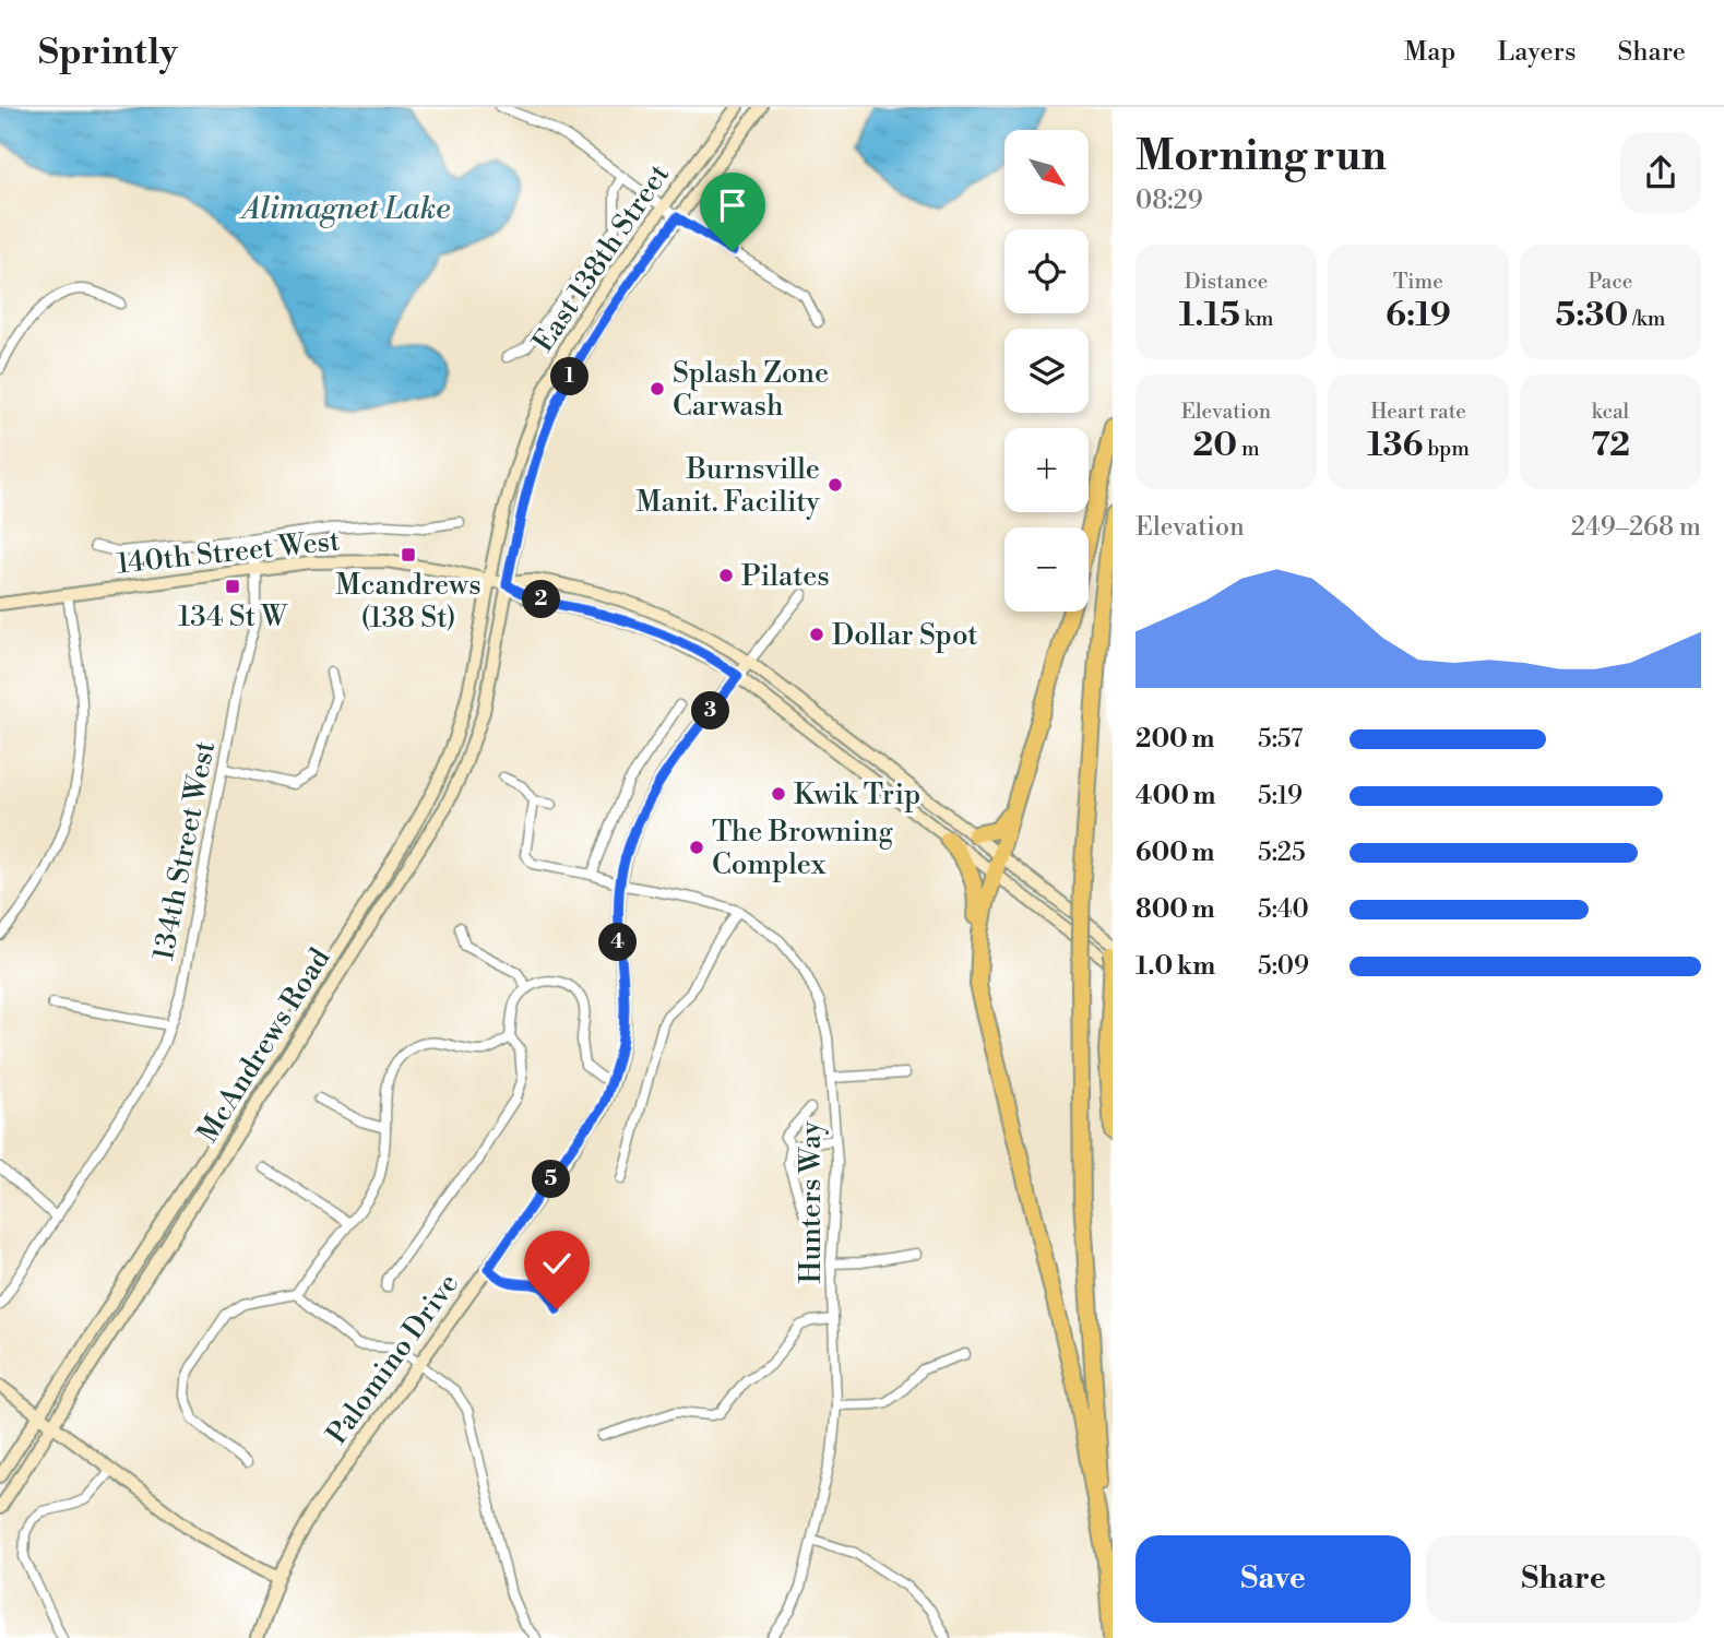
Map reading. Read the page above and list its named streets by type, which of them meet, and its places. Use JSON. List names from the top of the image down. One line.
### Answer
{"streets":{"street":["East 138th Street","140th Street West","134th Street West","McAndrews Road","Hunters Way","Palomino Drive"]},"crossings":[["East 138th Street","140th Street West"],["East 138th Street","McAndrews Road"],["140th Street West","134th Street West"],["140th Street West","McAndrews Road"],["Hunters Way","Palomino Drive"]],"water":["Alimagnet Lake"],"places":{"other":["Splash Zone Carwash","Burnsville Manit. Facility","Pilates","Dollar Spot","Kwik Trip","The Browning Complex"],"transit":["Mcandrews (138 St)","134 St W"]},"north":"bottom right","page":{"header":"Sprintly","nav":["Map","Layers","Share"],"heading":["Morning run","08:29"],"map_buttons":["+","−"],"stats":[["Distance","1.15 km"],["Time","6:19"],["Pace","5:30 /km"],["Elevation","20 m"],["Heart rate","136 bpm"],["kcal","72"]],"pins":["1","2","3","4","5"],"chart":["Elevation","249–268 m"],"list":[{"name":"200 m","note":"5:57"},{"name":"400 m","note":"5:19"},{"name":"600 m","note":"5:25"},{"name":"800 m","note":"5:40"},{"name":"1.0 km","note":"5:09"}],"buttons":["Save","Share"]}}
